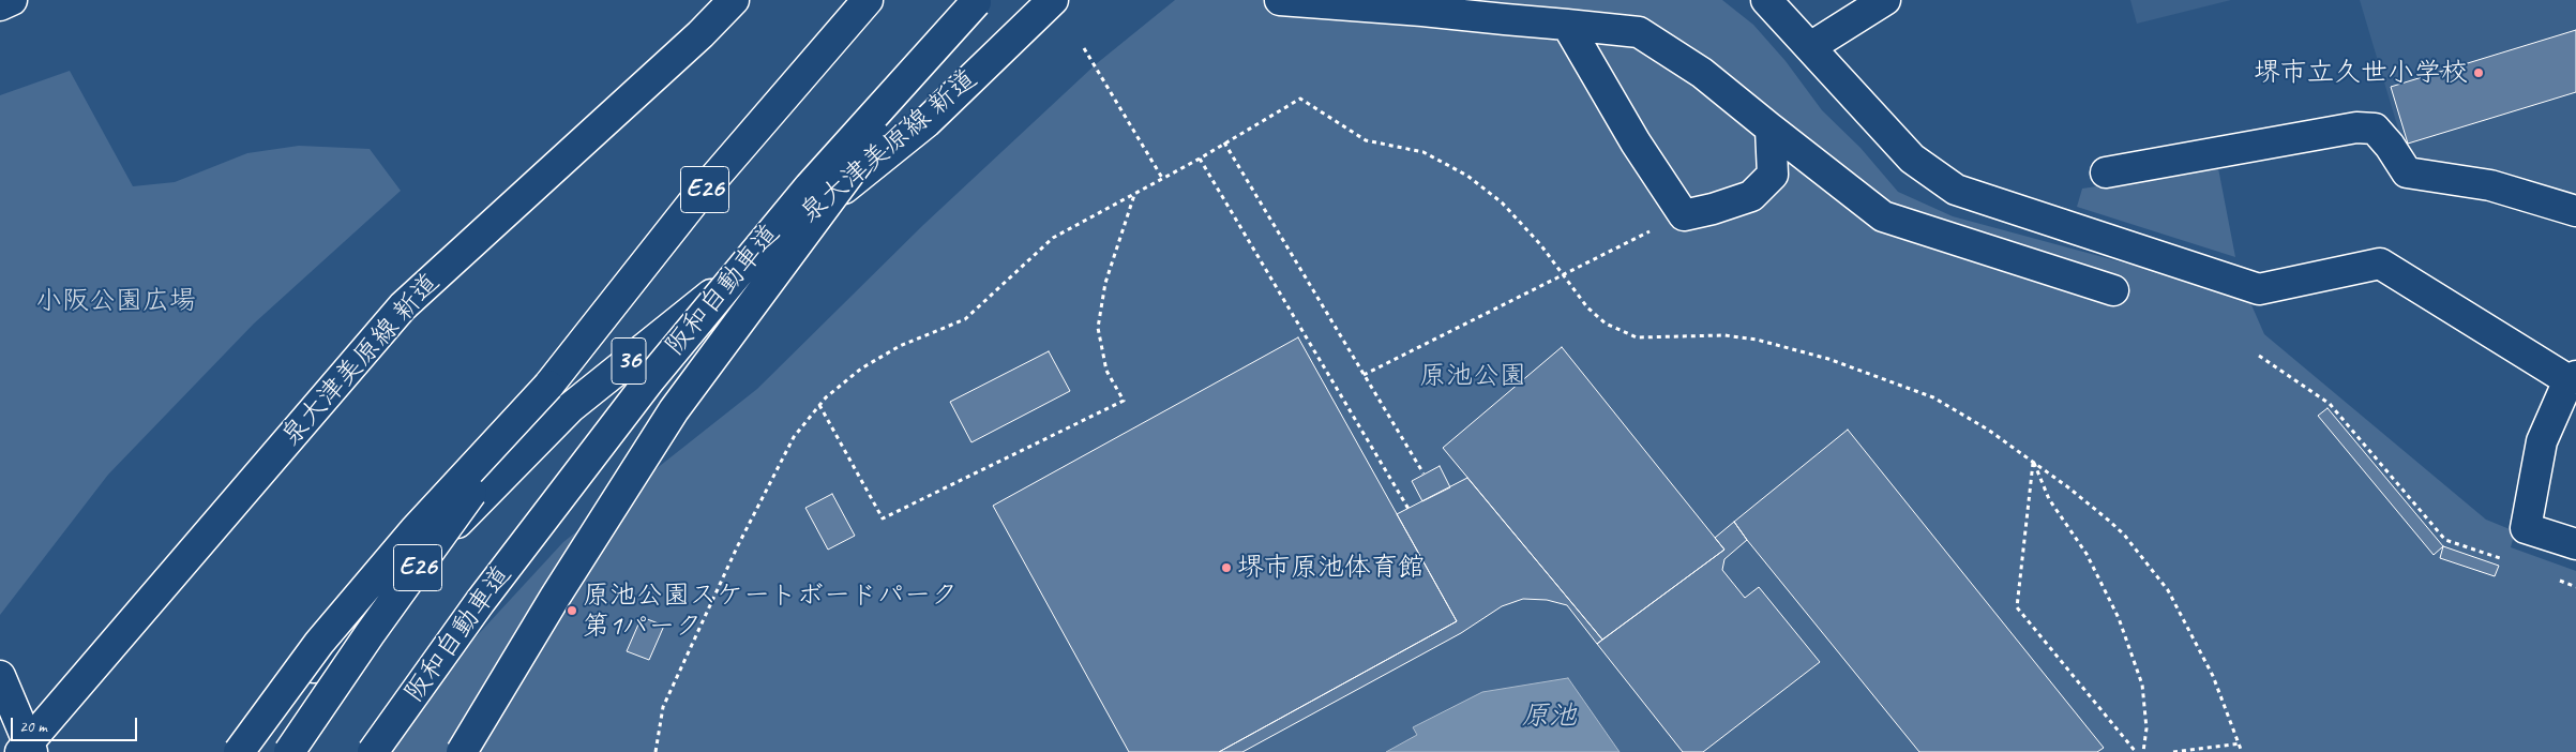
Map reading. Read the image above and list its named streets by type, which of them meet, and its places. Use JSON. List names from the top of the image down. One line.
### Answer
{"streets":{"main road":["泉大津美原線 新道","E26","阪和自動車道","36"]},"water":["原池"],"parks":["小阪公園広場","原池公園"],"places":["堺市立久世小学校","堺市原池体育館","原池公園スケートボードパーク 第1パーク"],"scale_bar":"20 m"}
